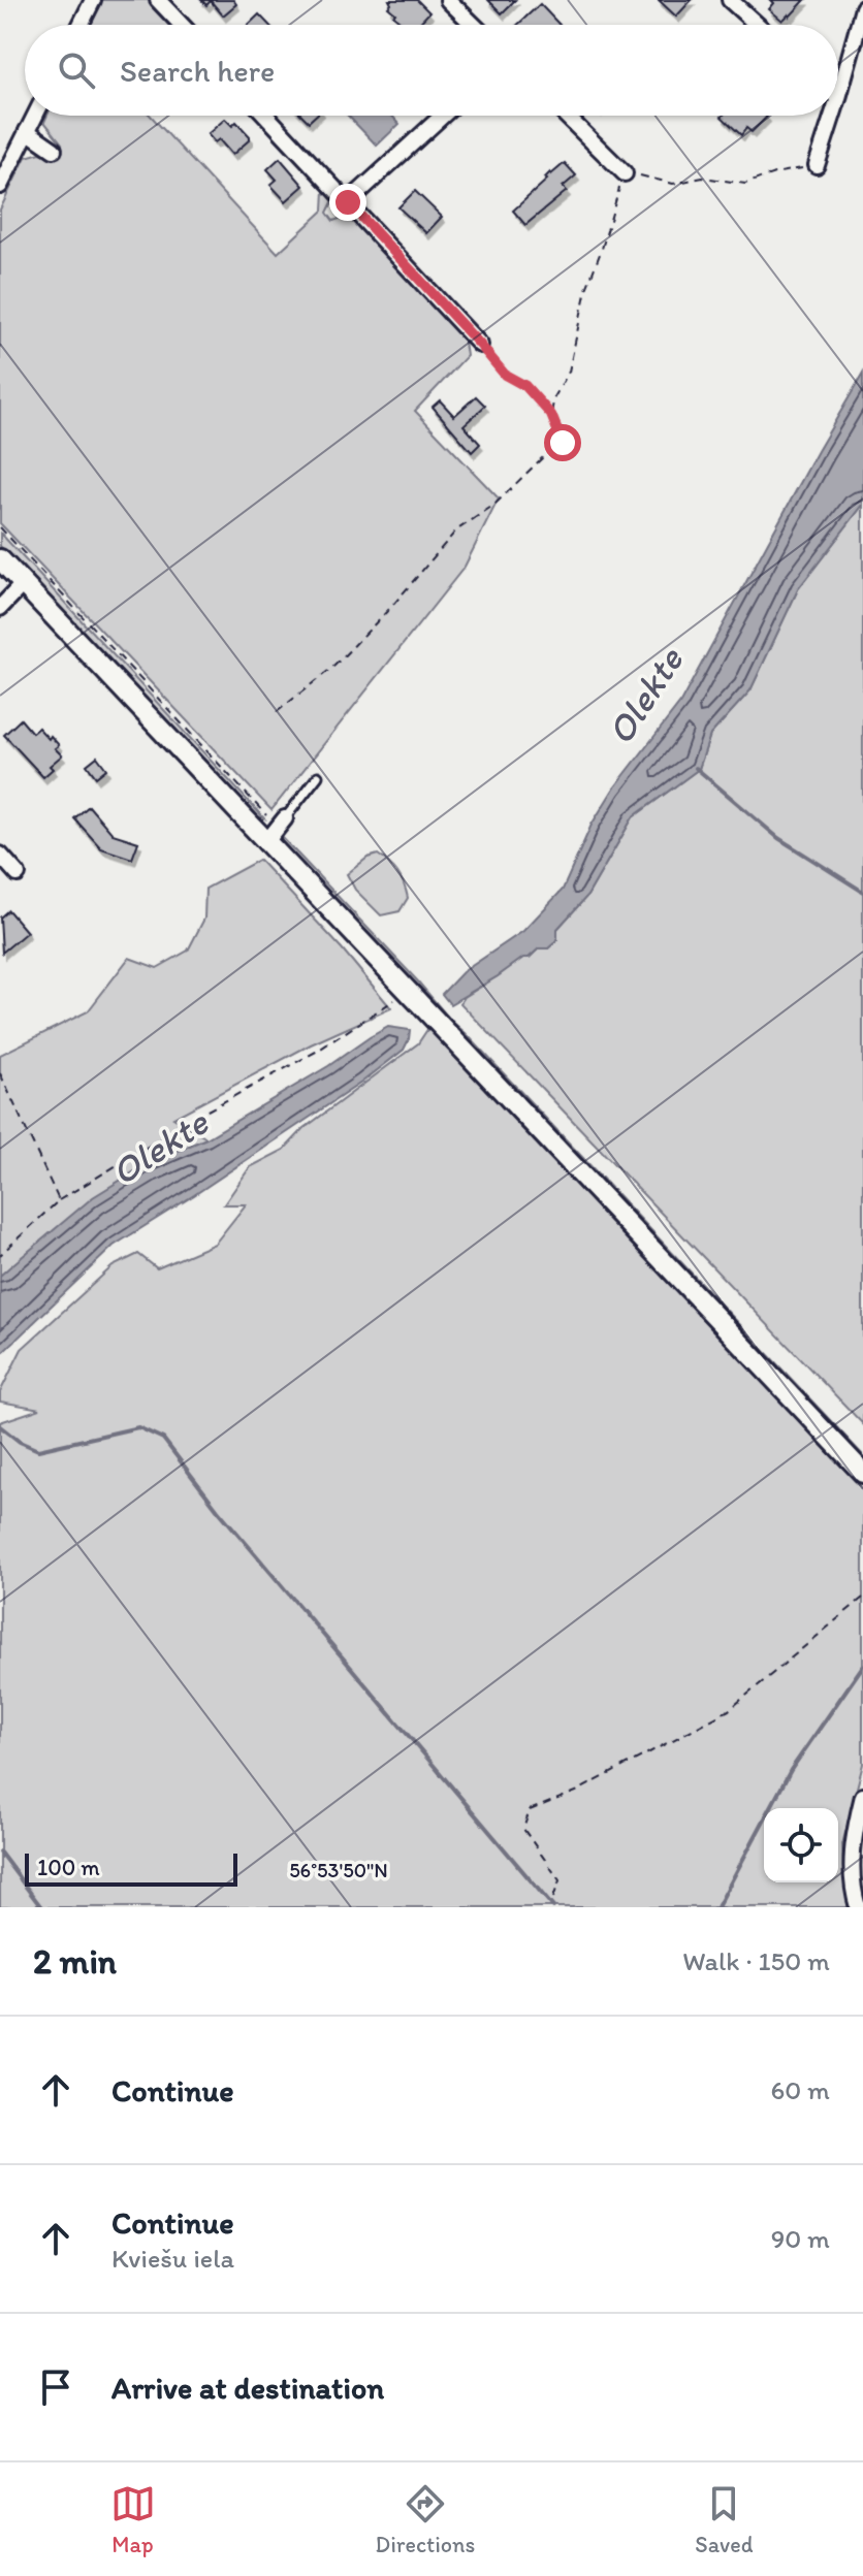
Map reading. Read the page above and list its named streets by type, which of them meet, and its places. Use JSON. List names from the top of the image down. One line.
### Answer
{"water":["Olekte"],"scale_bar":"100 m","page":{"search":"Search here","scale":"100 m","heading":["2 min","Walk · 150 m"],"list":[["Continue","60 m"],["Continue","Kviešu iela","90 m"],"Arrive at destination"],"nav":["Map","Directions","Saved"]},"coordinates":["56°53'50\"N"]}
